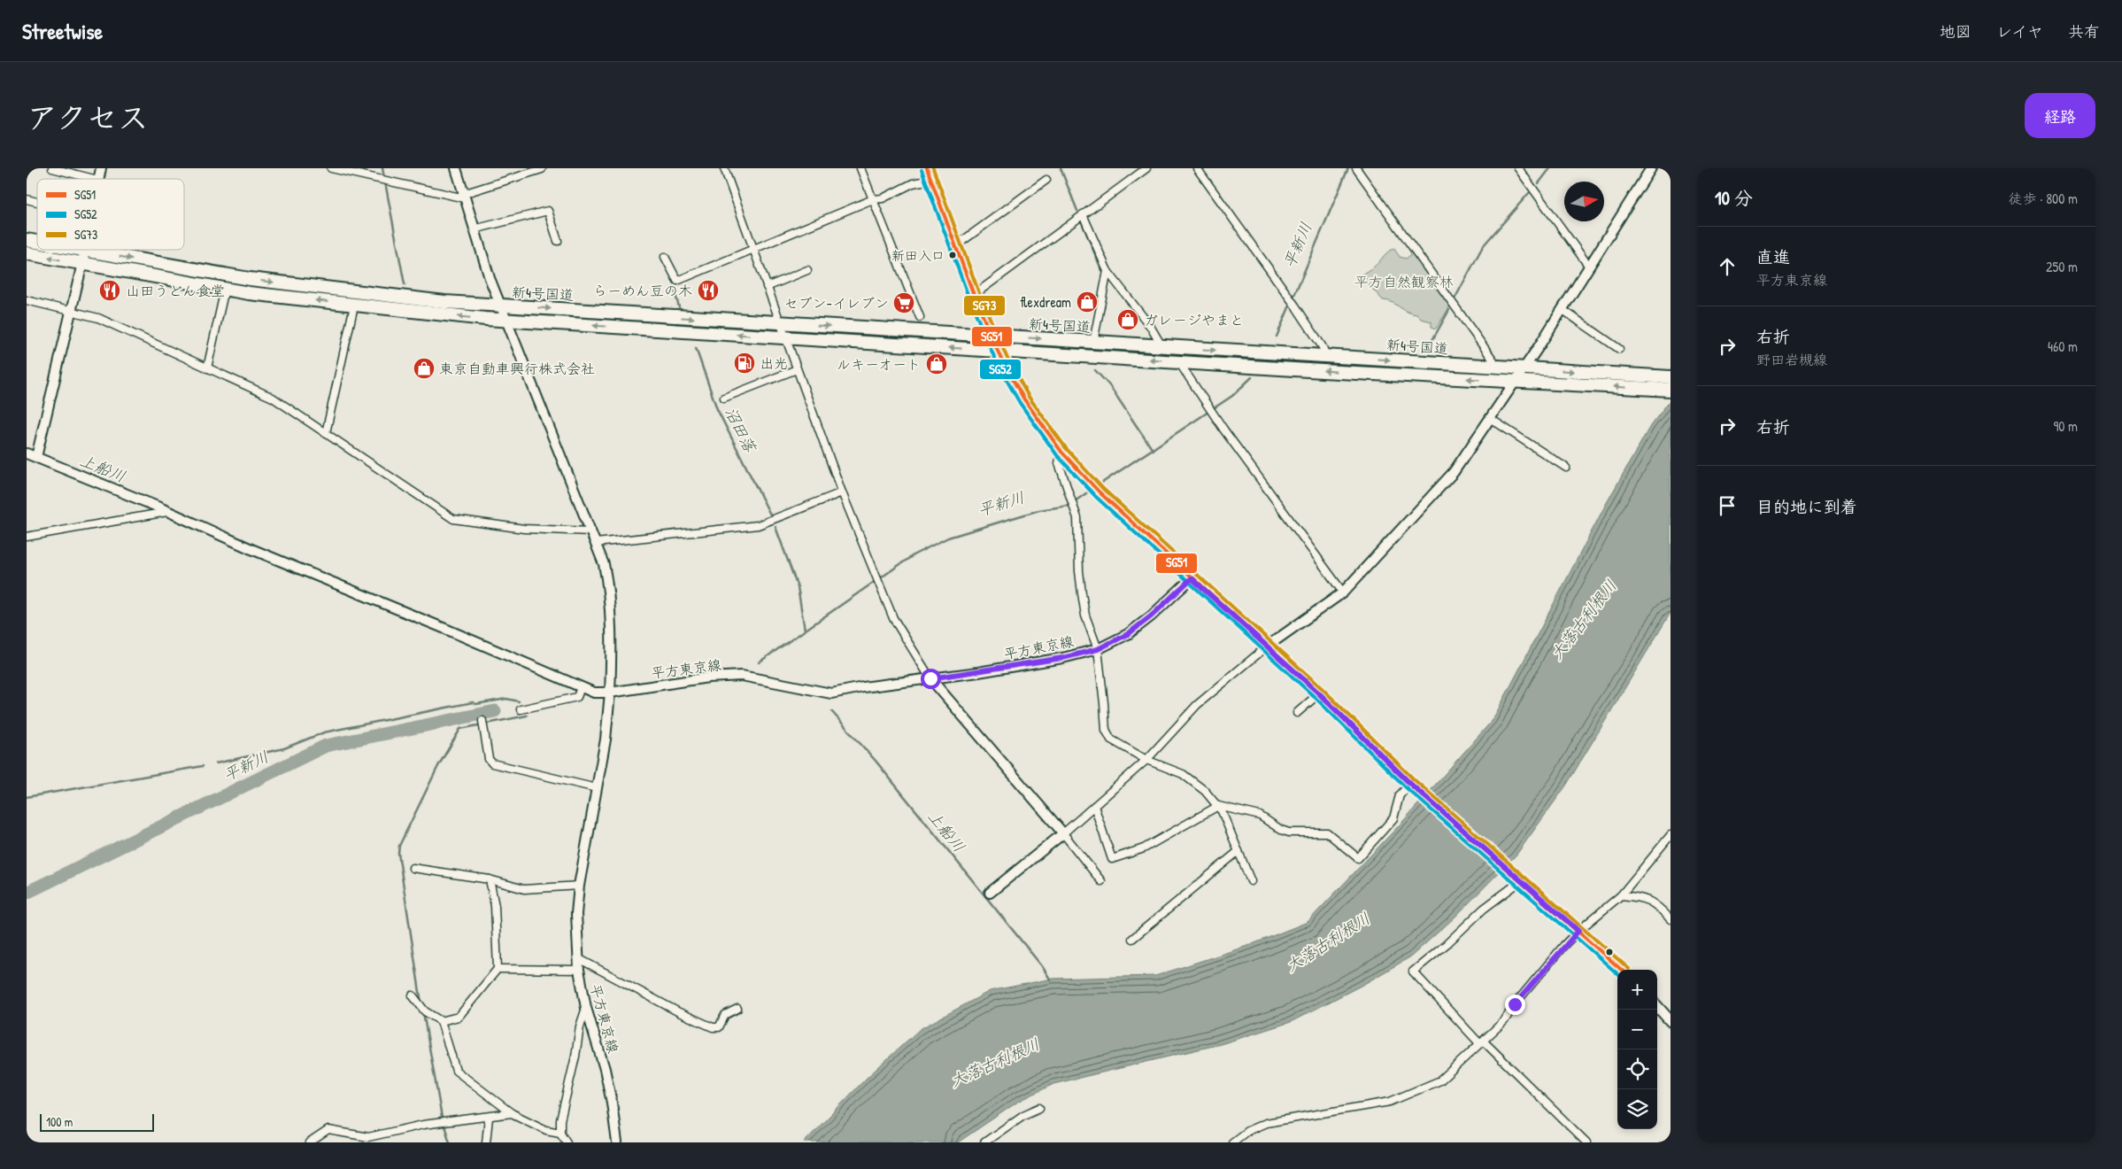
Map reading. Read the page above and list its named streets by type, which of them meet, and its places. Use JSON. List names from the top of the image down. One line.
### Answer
{"streets":{"highway":["新4号国道"],"street":["平方東京線"]},"water":["平新川","沼田落","上船川","大落古利根川"],"parks":["平方自然観察林"],"places":{"other":["新田入口"],"restaurant":["山田うどん食堂","らーめん豆の木"],"shop":["flexdream","ガレージやまと","ルキーオート","東京自動車興行株式会社"],"supermarket":["セブン-イレブン"],"fuel station":["出光"]},"lines":["transit line SG51","transit line SG73","transit line SG52"],"legend":["SG51","SG52","SG73"],"scale_bar":"100 m","north":"right","page":{"header":"Streetwise","nav":["地図","レイヤ","共有"],"title":"アクセス","buttons":"経路","heading":["10 分","徒歩 · 800 m"],"list":[["直進","平方東京線","250 m"],["右折","野田岩槻線","460 m"],["右折","90 m"],"目的地に到着"],"map_buttons":["+","−"],"scale":"100 m"}}
